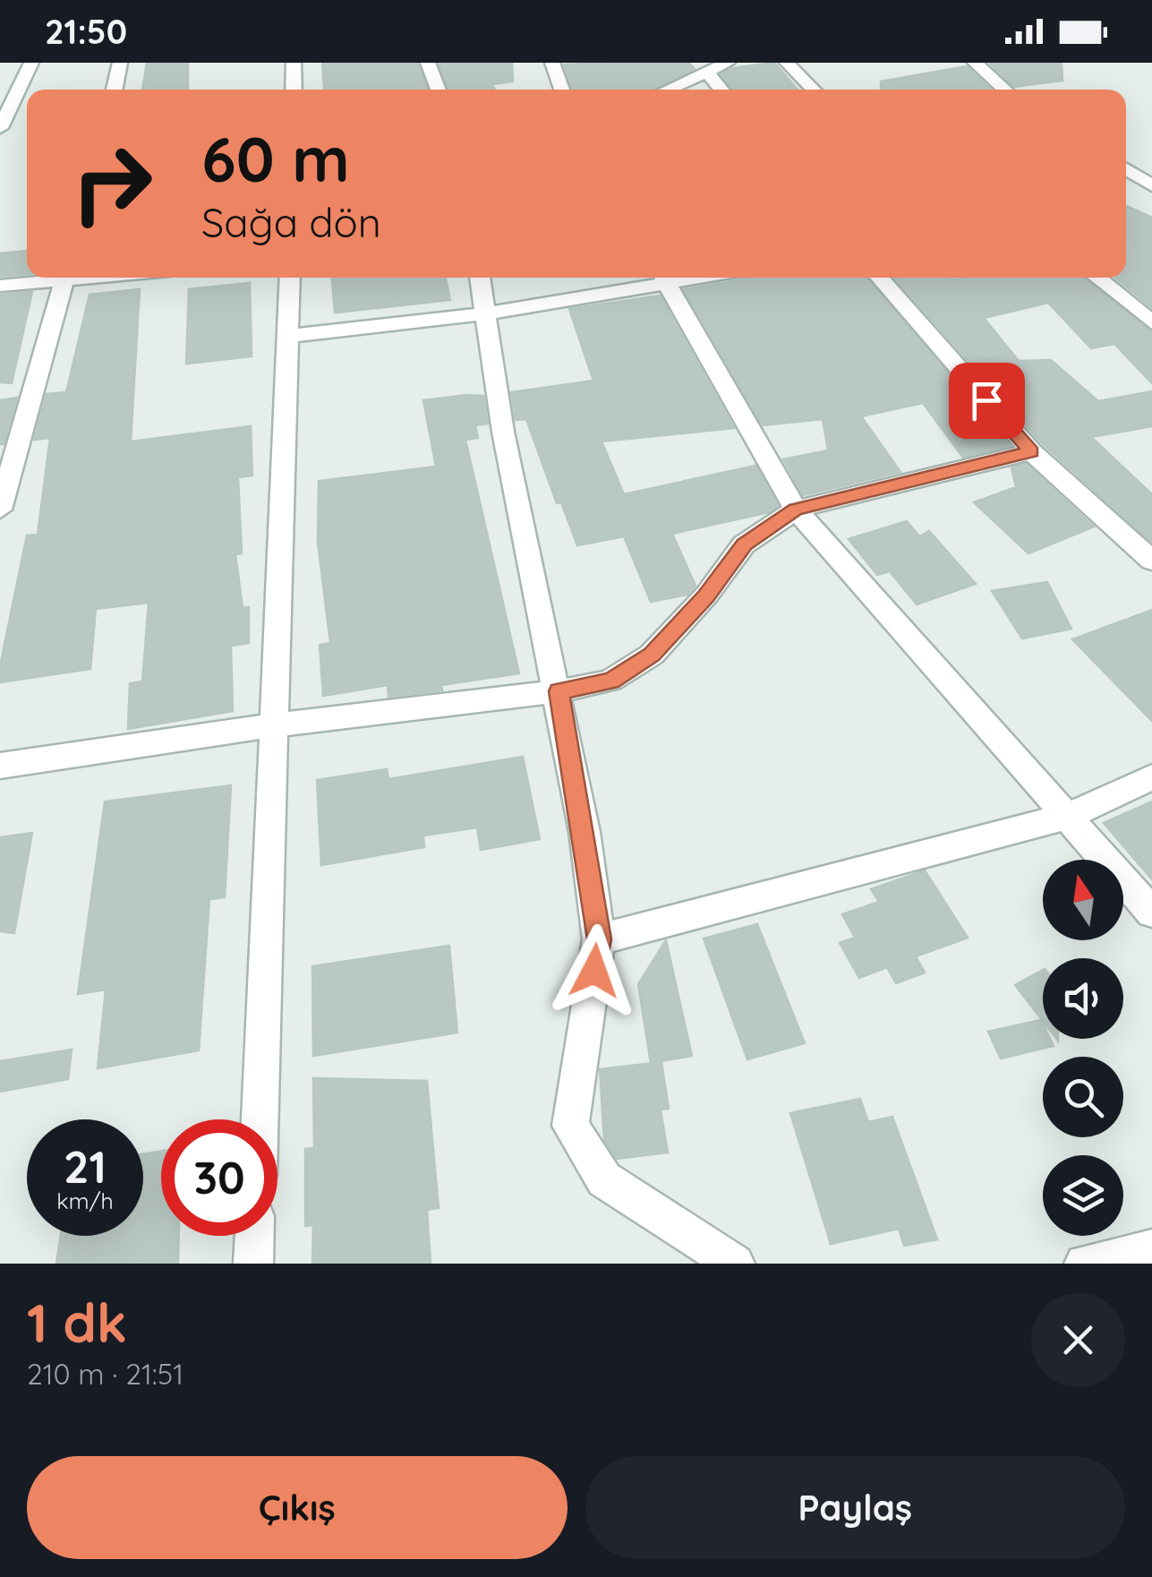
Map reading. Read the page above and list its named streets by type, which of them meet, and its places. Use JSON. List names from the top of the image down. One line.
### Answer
{"north":"top","page":{"status":"21:50","turn":["60 m","Sağa dön"],"speed":"21 km/h","limit":"30","heading":["1 dk","210 m · 21:51"],"buttons":["Çıkış","Paylaş"]}}
